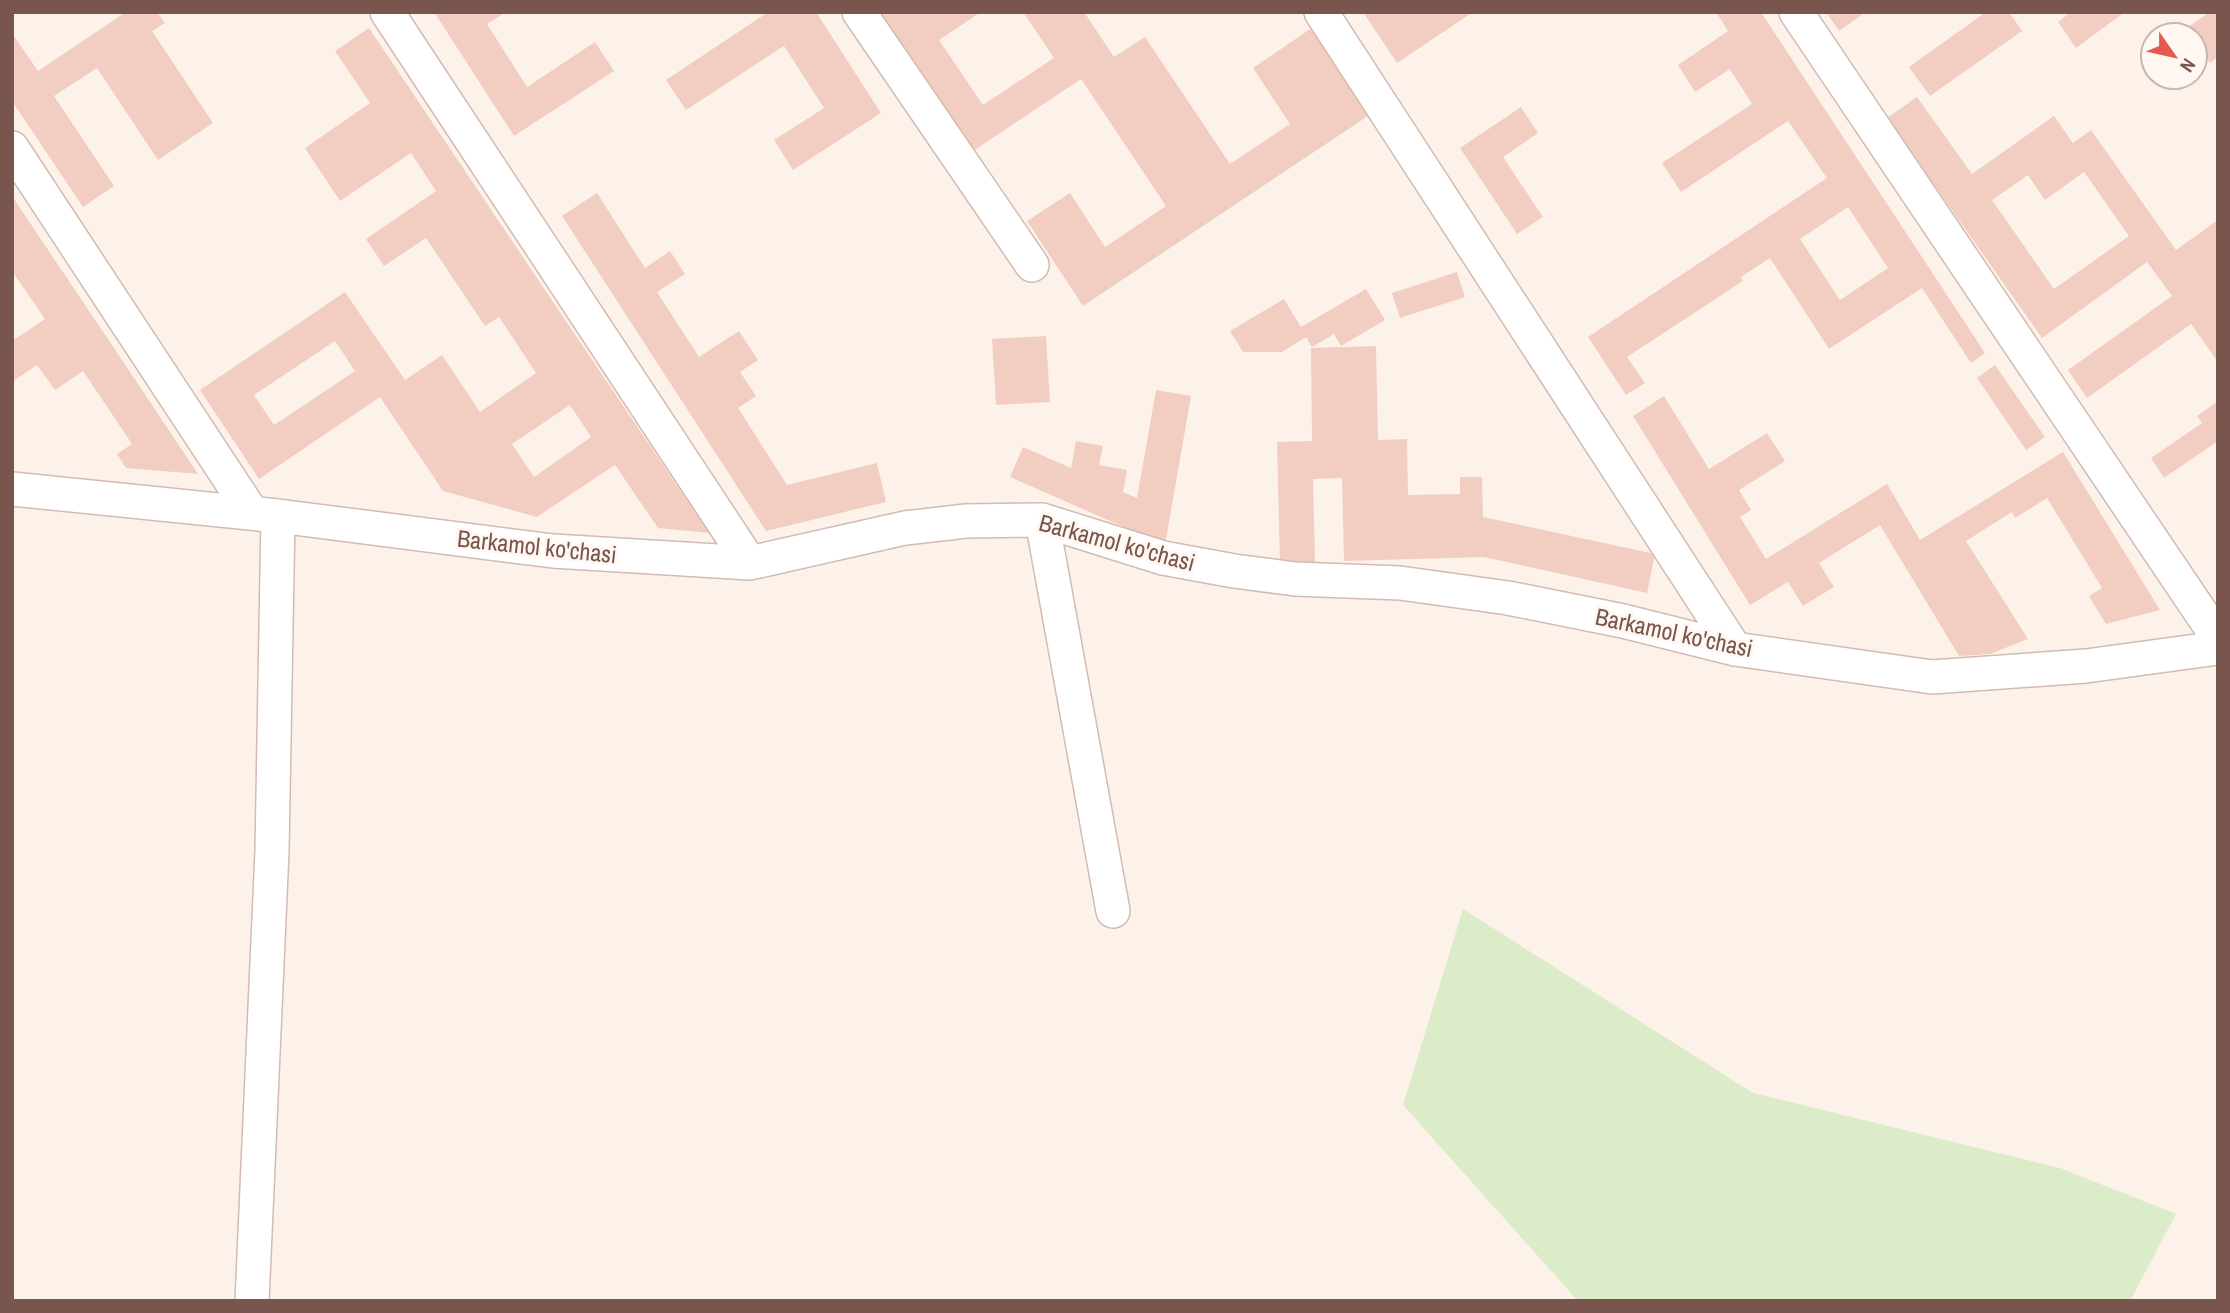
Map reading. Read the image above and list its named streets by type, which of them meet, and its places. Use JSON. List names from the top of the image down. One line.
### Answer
{"streets":{"street":["Barkamol ko'chasi"]},"north":"bottom right"}
